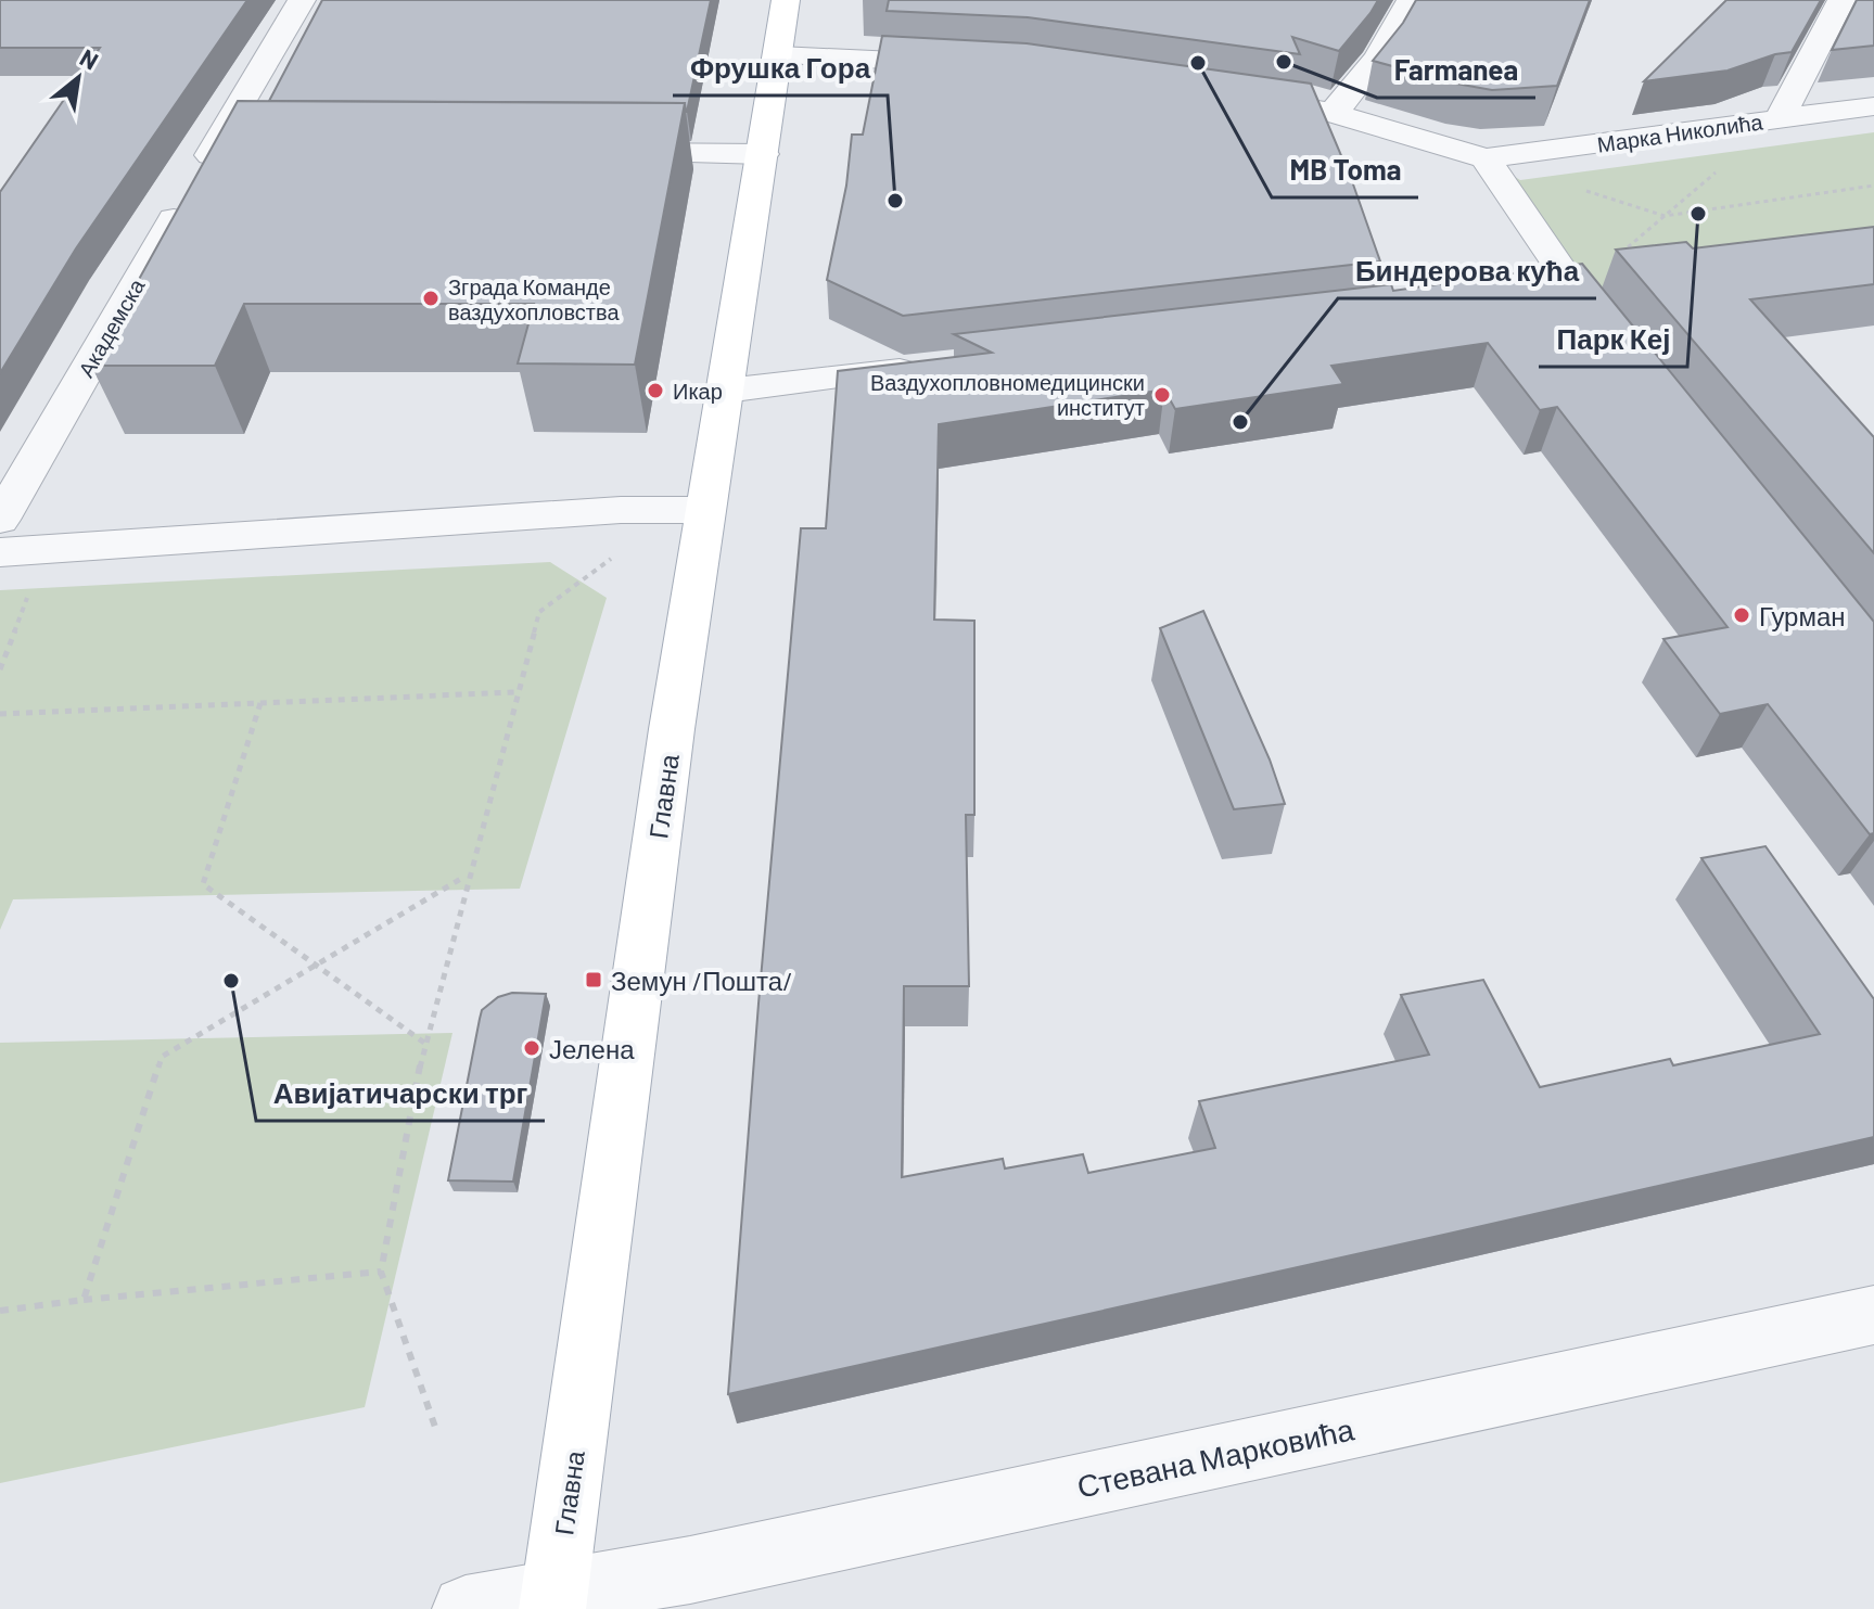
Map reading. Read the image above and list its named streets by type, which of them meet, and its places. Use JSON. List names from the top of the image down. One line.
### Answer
{"streets":{"main road":["Главна"],"street":["Марка Николића","Академска","Стевана Марковића"]},"crossings":[["Главна","Стевана Марковића"]],"places":{"other":["Farmanea","MB Toma","Фрушка Гора","Парк Кеј","Зграда Команде ваздухопловства","Икар","Ваздухопловномедицински институт","Биндерова кућа","Гурман","Авијатичарски трг","Јелена"],"transit":["Земун /Пошта/"]},"north":"top right"}
